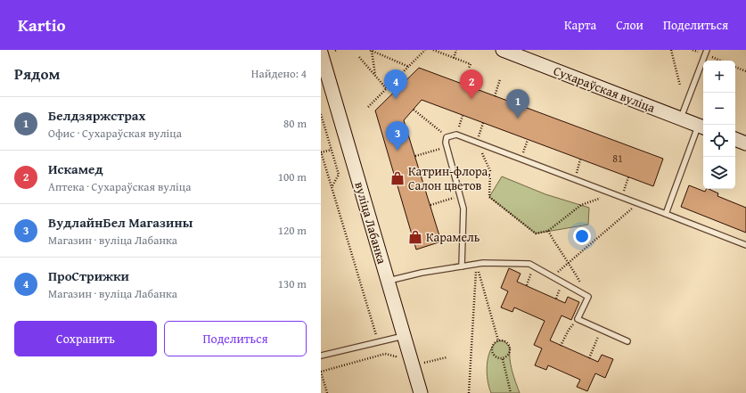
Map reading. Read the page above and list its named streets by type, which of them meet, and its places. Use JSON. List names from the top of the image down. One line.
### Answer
{"streets":{"main road":["Сухараўская вуліца","вуліца Лабанка"]},"places":{"shop":["Катрин-флора, Салон цветов","Карамель"]},"house_numbers":["81"],"page":{"header":"Kartio","nav":["Карта","Слои","Поделиться"],"heading":["Рядом","Найдено: 4"],"map_buttons":["+","−"],"pins":["2","4","1","3"],"list":[{"mark":"1","name":"Белдзяржстрах","note":"Офис · Сухараўская вуліца","value":"80 m"},{"mark":"2","name":"Искамед","note":"Аптека · Сухараўская вуліца","value":"100 m"},{"mark":"3","name":"ВудлайнБел Магазины","note":"Магазин · вуліца Лабанка","value":"120 m"},{"mark":"4","name":"ПроСтрижки","note":"Магазин · вуліца Лабанка","value":"130 m"}],"buttons":["Сохранить","Поделиться"]}}
